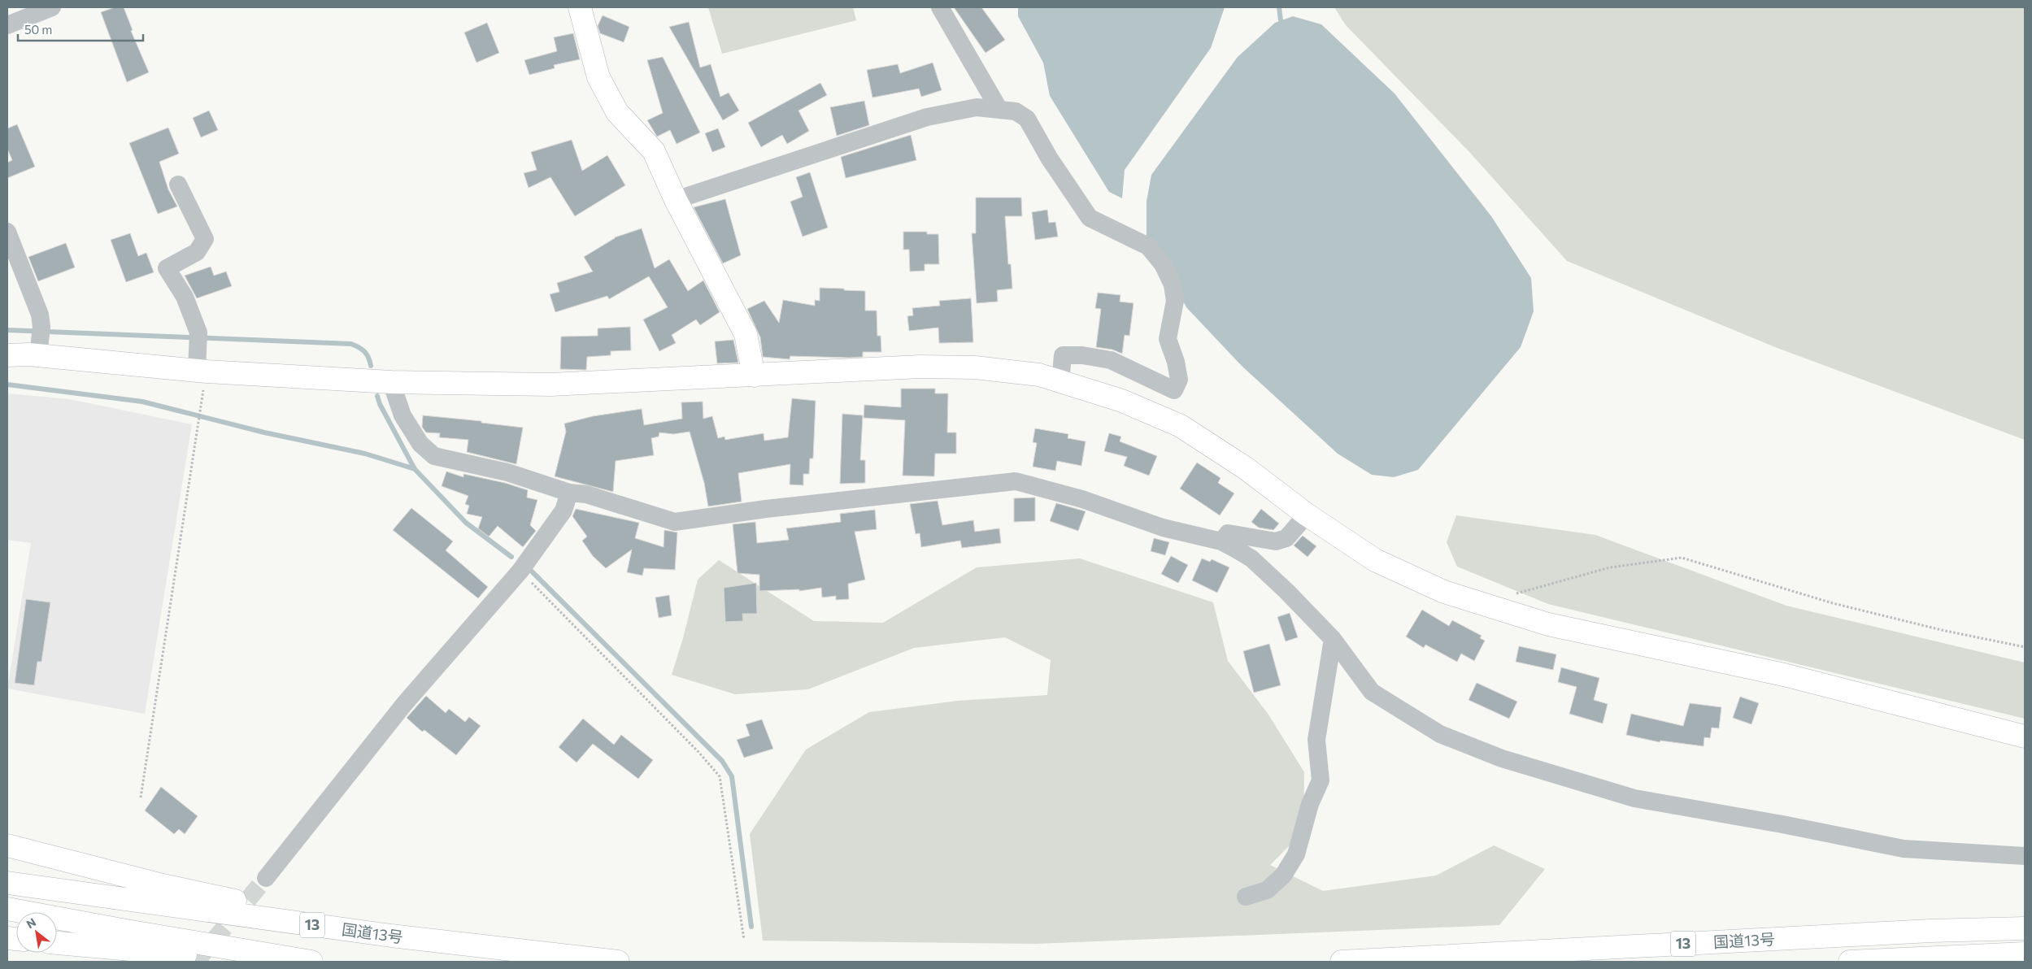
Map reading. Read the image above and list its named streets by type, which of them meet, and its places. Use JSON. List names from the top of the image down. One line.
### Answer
{"streets":{"main road":["13","国道13号"]},"crossings":[["13","国道13号"]],"scale_bar":"50 m","north":"top left"}
